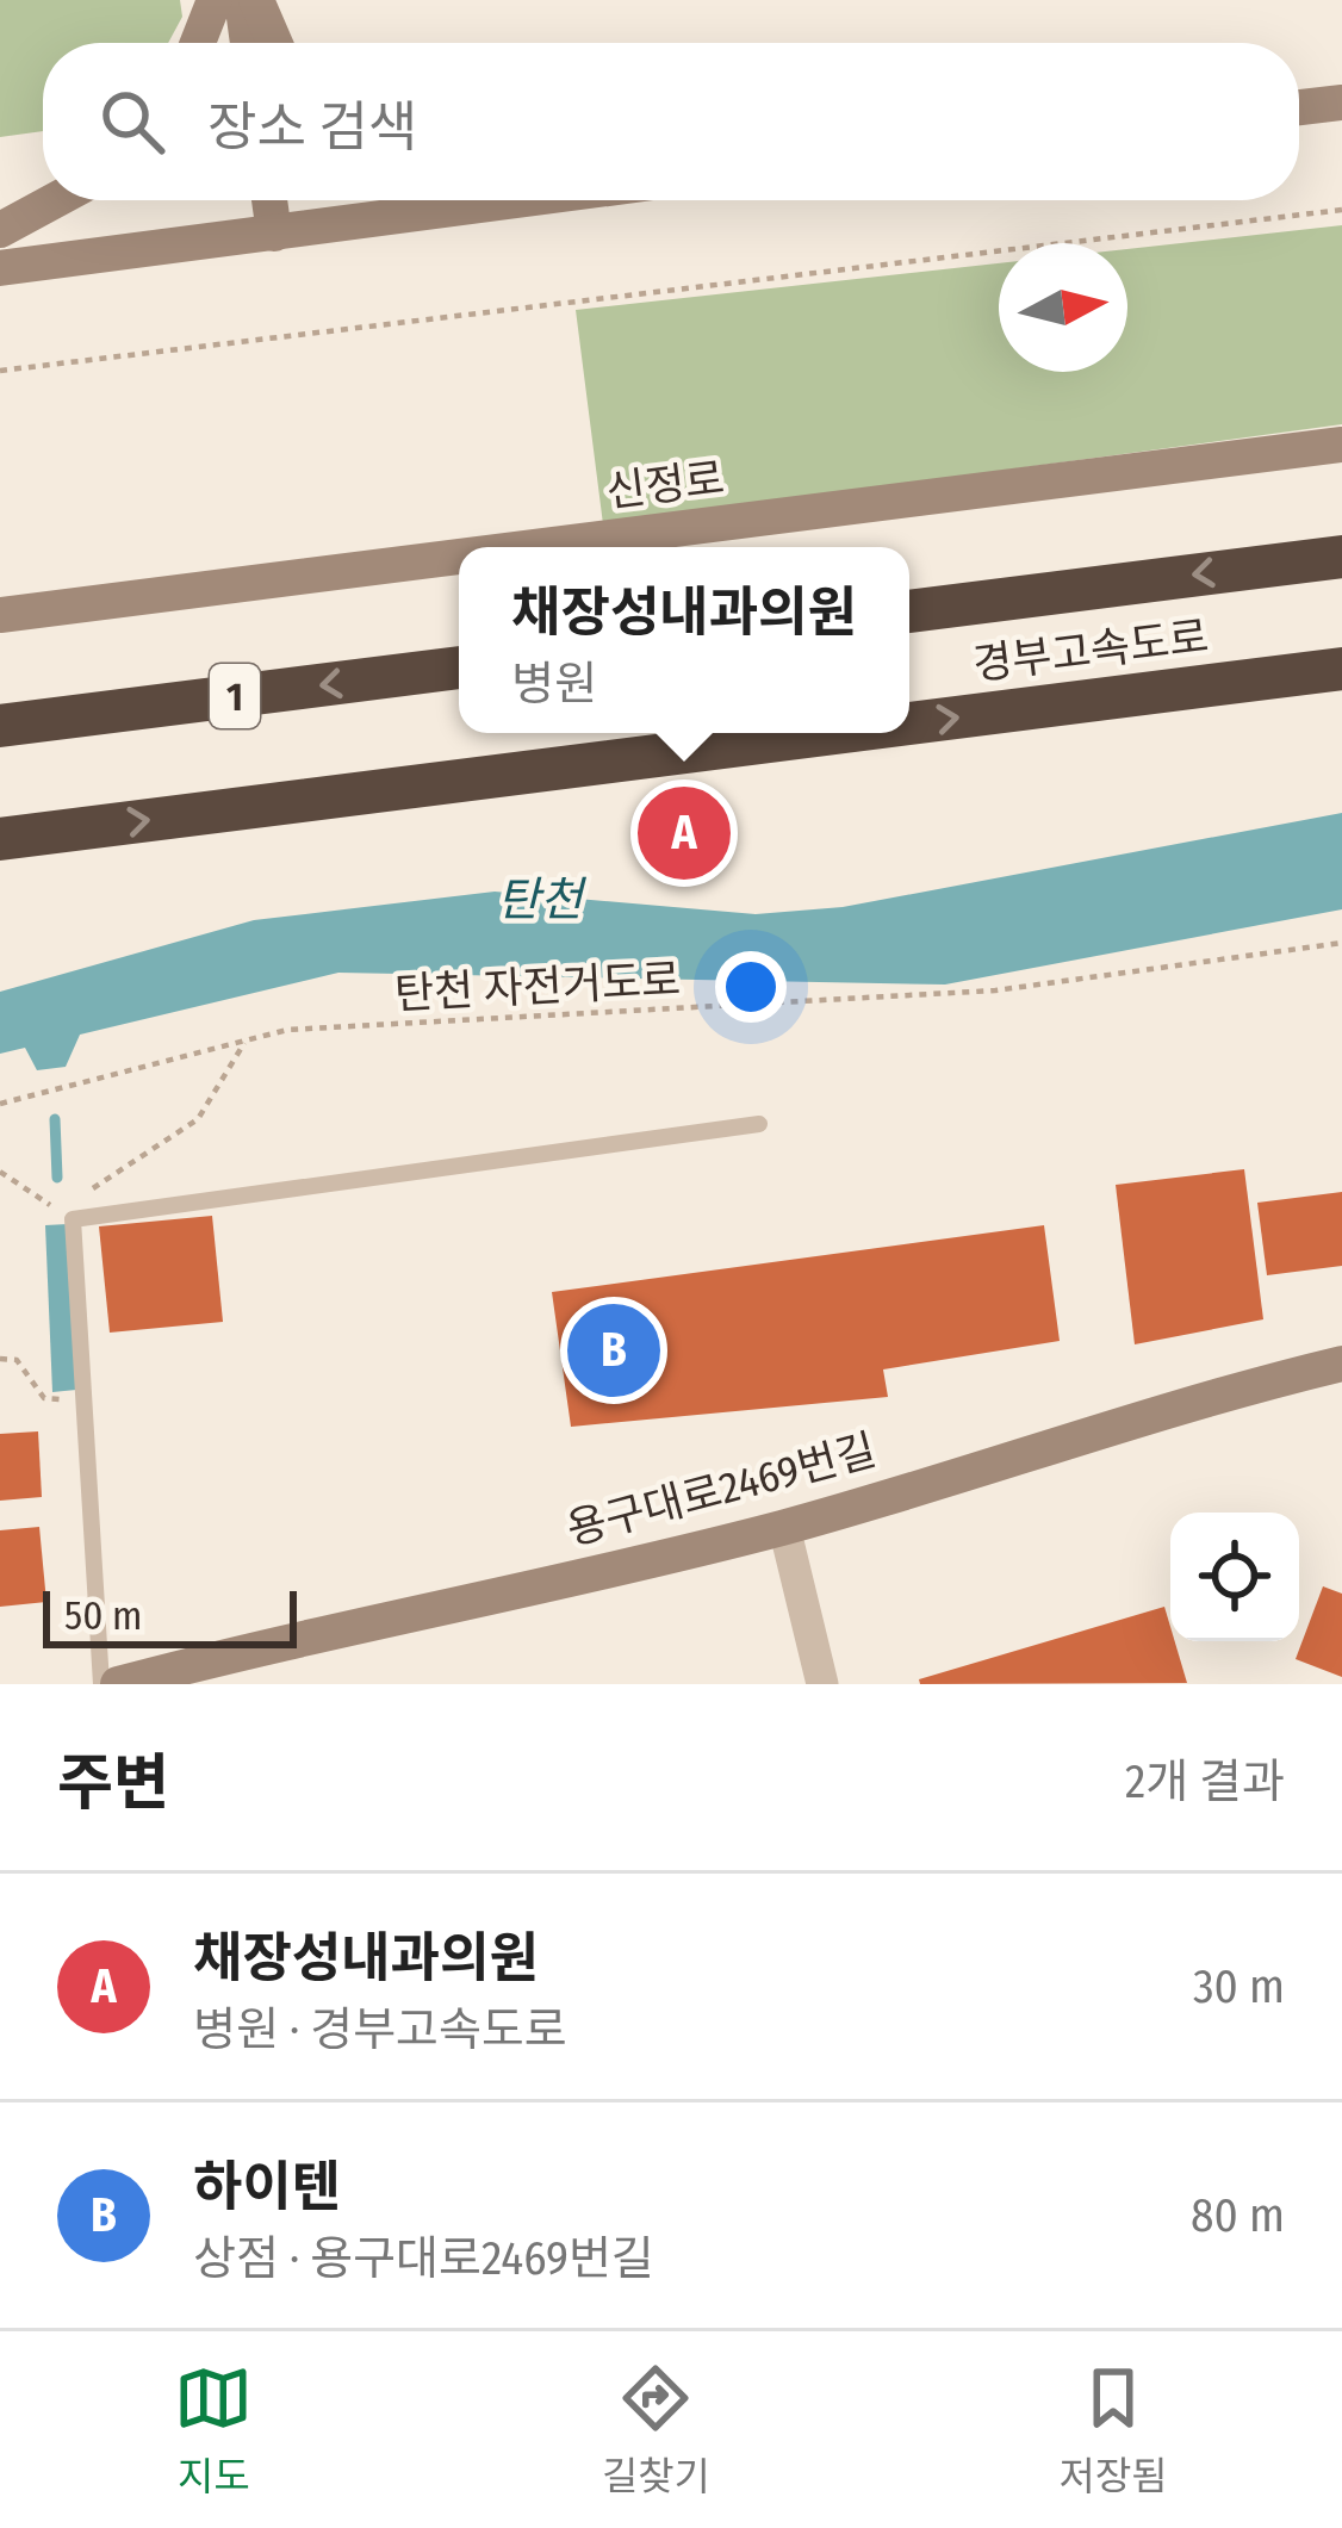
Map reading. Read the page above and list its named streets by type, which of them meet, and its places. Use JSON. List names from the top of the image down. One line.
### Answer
{"streets":{"highway":["경부고속도로","1"],"street":["신정로","용구대로2469번길"],"path":["탄천 자전거도로"]},"water":["탄천"],"scale_bar":"50 m","north":"right","page":{"search":"장소 검색","popup":["채장성내과의원","병원"],"pins":["A","B"],"scale":"50 m","heading":["주변","2개 결과"],"list":[{"mark":"A","name":"채장성내과의원","note":"병원 · 경부고속도로","value":"30 m"},{"mark":"B","name":"하이텐","note":"상점 · 용구대로2469번길","value":"80 m"}],"nav":["지도","길찾기","저장됨"]}}
